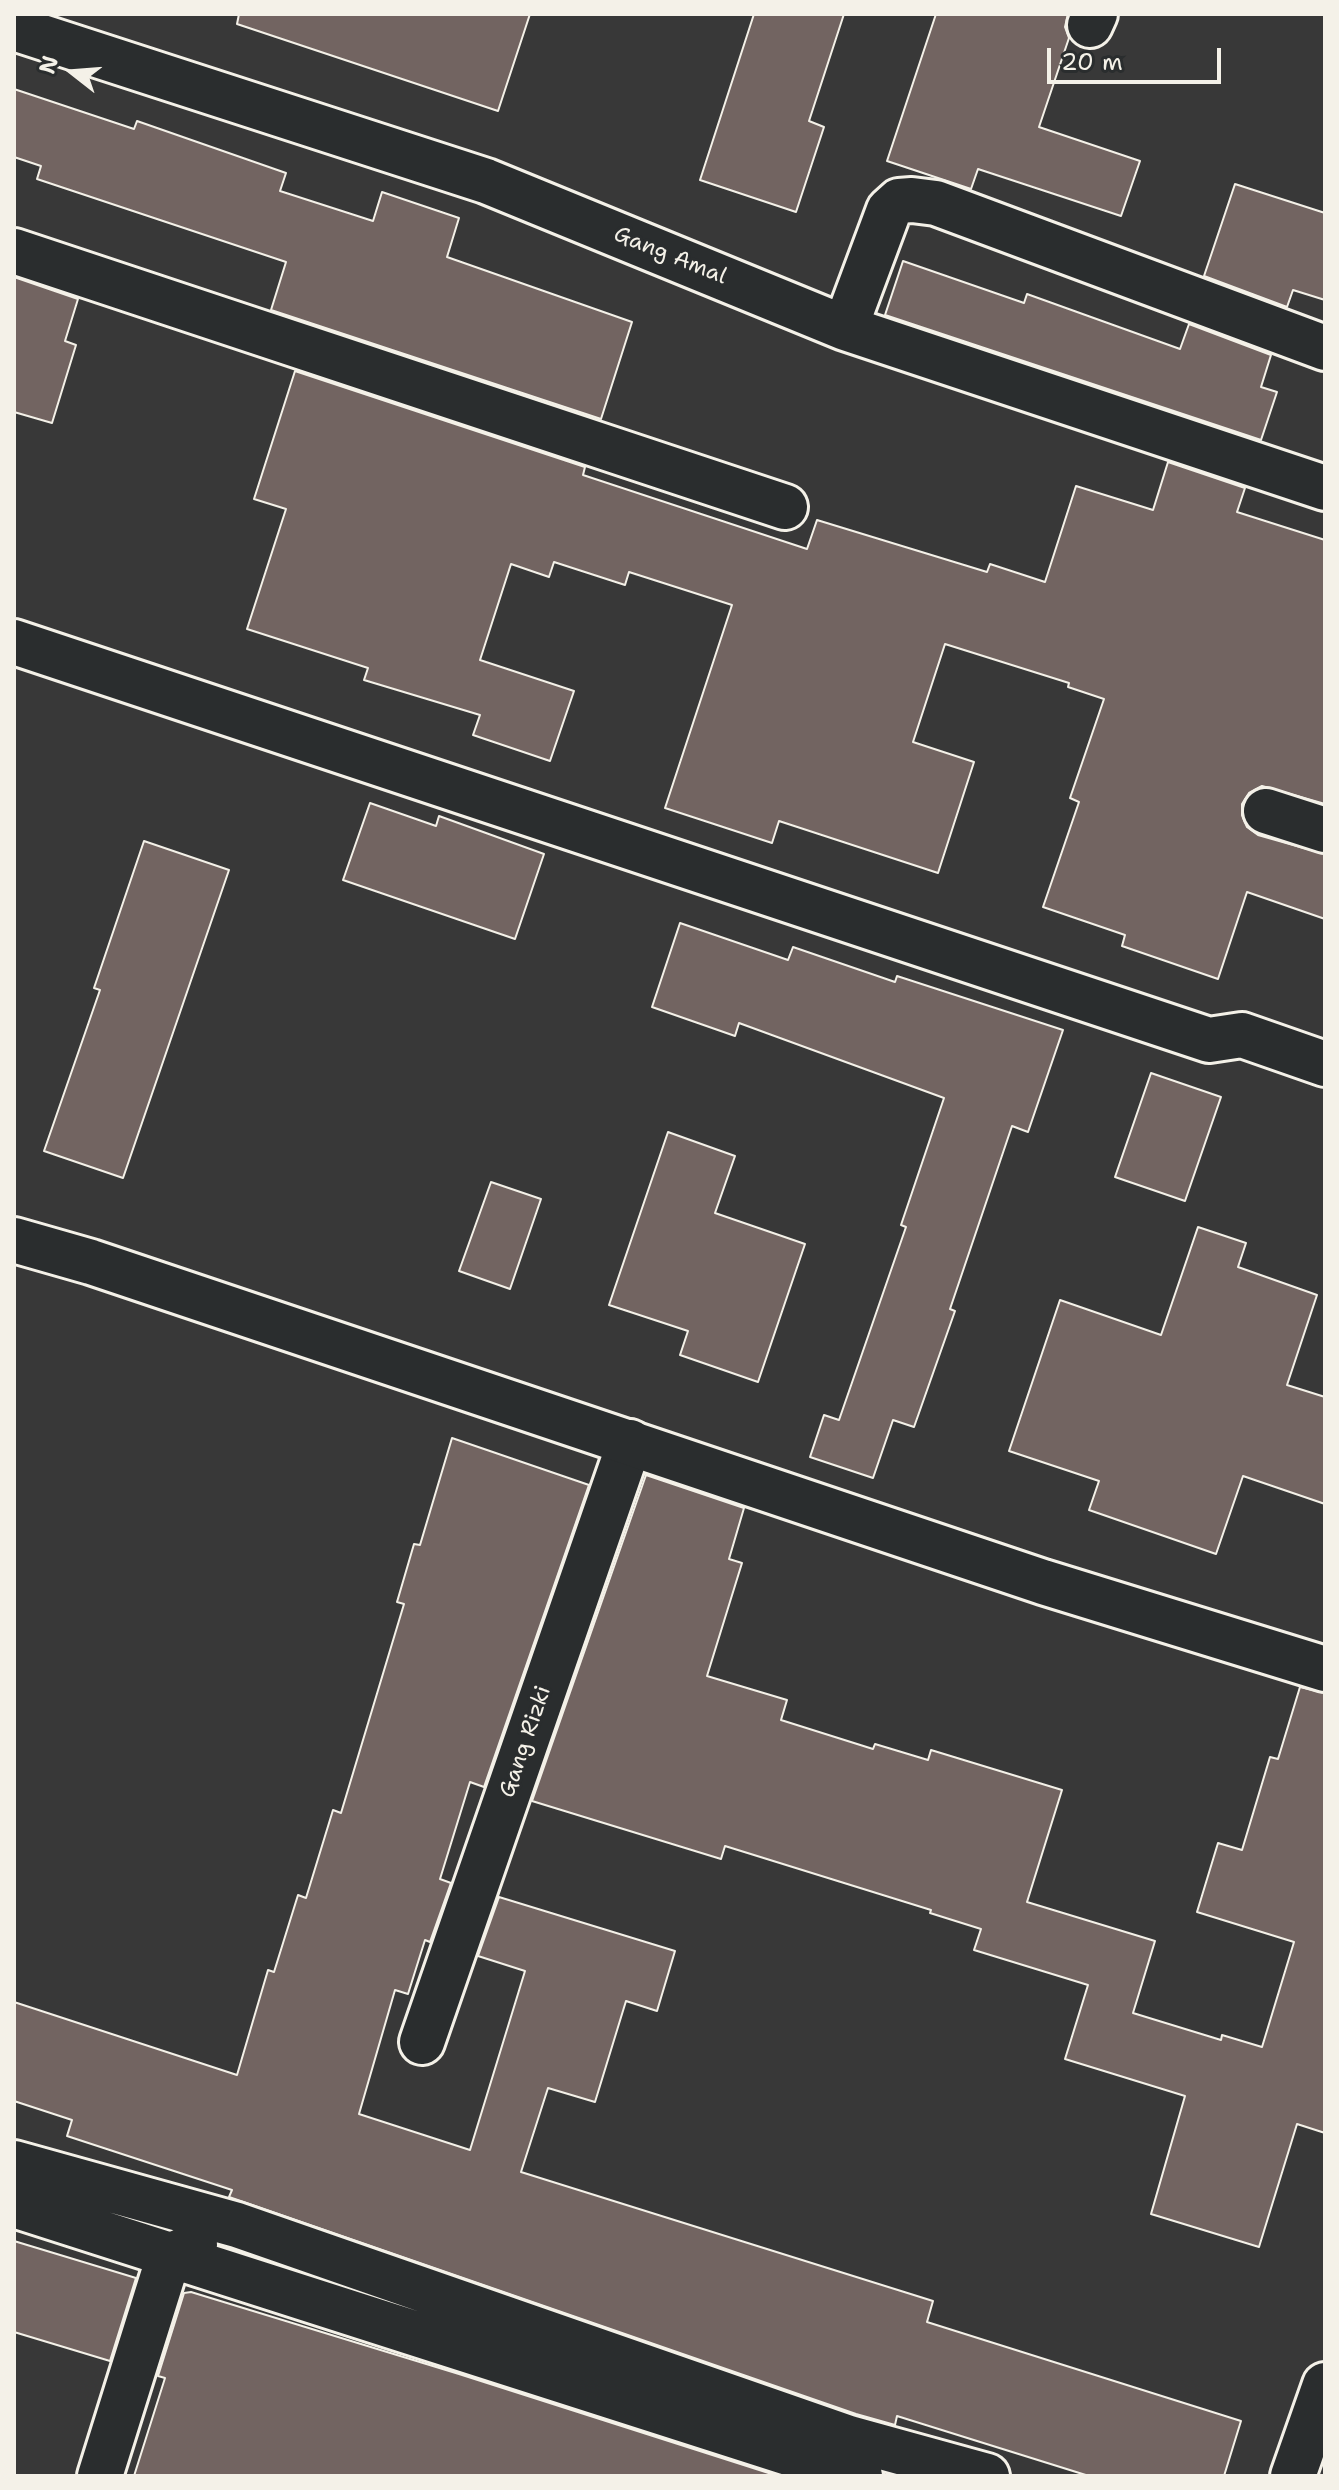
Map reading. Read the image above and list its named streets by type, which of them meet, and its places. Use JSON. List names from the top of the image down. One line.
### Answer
{"streets":{"street":["Gang Amal","Gang Rizki"]},"scale_bar":"20 m","north":"left"}
